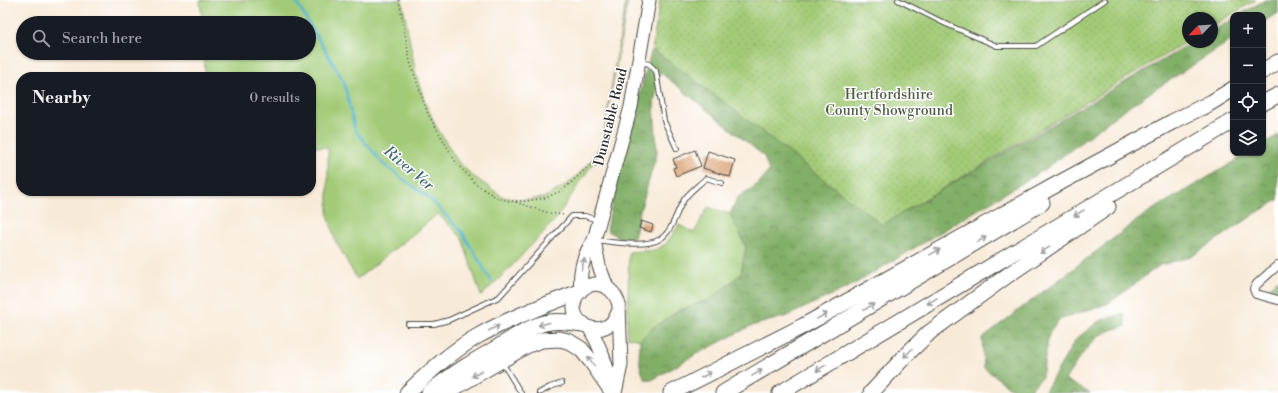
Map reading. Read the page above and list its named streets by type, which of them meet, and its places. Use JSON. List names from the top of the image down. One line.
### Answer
{"streets":{"main road":["Dunstable Road"]},"water":["River Ver"],"parks":["Hertfordshire County Showground"],"north":"bottom left","page":{"map_buttons":["+","−"],"search":"Search here","heading":["Nearby","0 results"]}}
